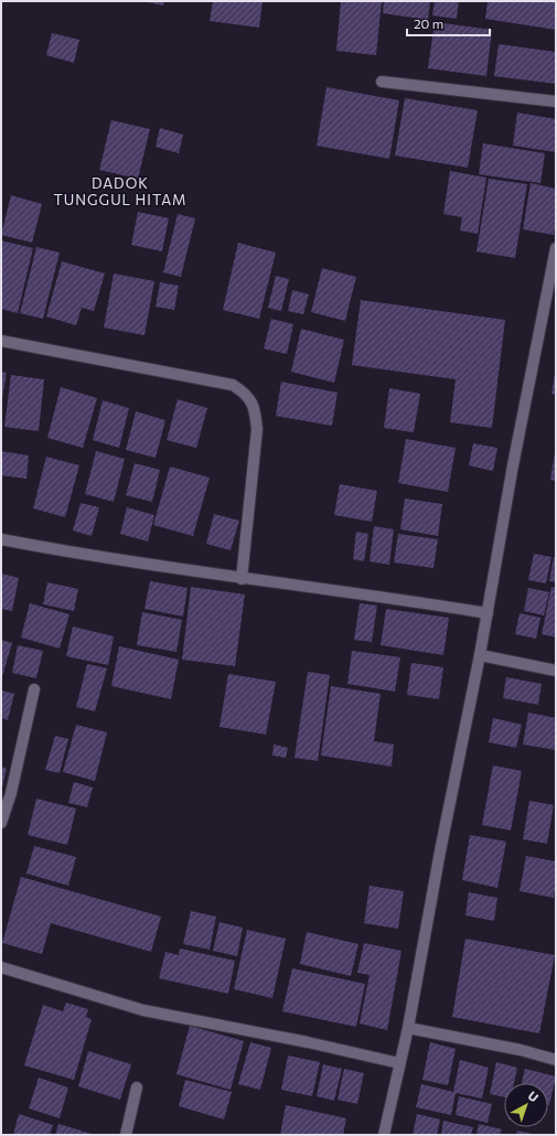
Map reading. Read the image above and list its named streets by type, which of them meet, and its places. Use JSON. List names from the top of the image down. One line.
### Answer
{"districts":["DADOK TUNGGUL HITAM"],"scale_bar":"20 m","north":"top right"}
